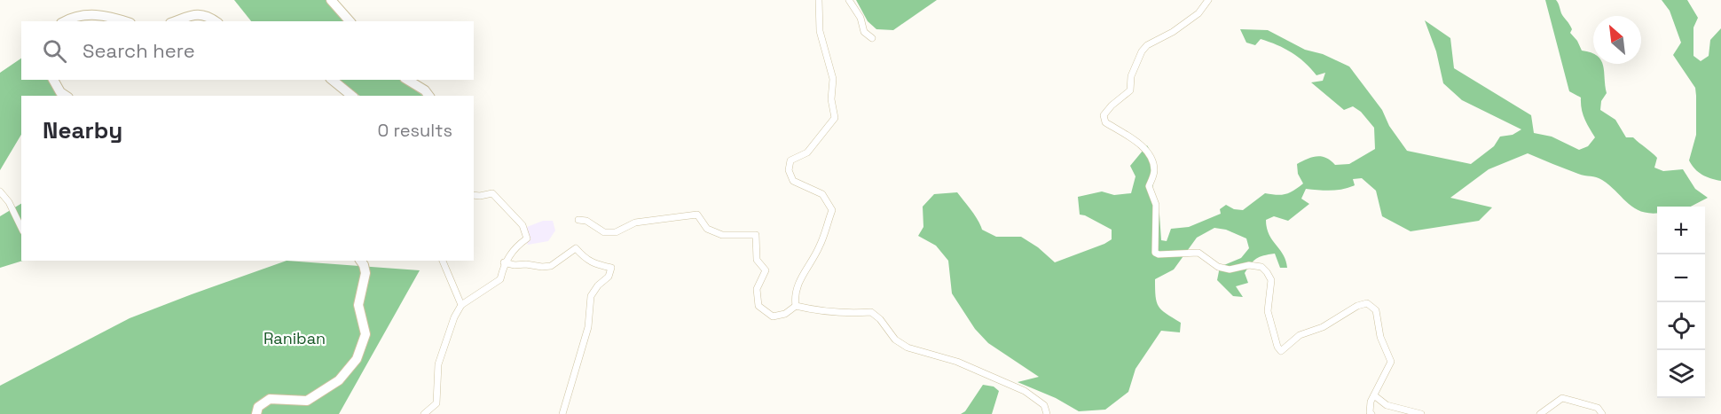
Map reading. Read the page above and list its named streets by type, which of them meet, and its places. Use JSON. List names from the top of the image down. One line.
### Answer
{"parks":["Raniban"],"north":"top left","page":{"search":"Search here","heading":["Nearby","0 results"],"map_buttons":["+","−"]}}
